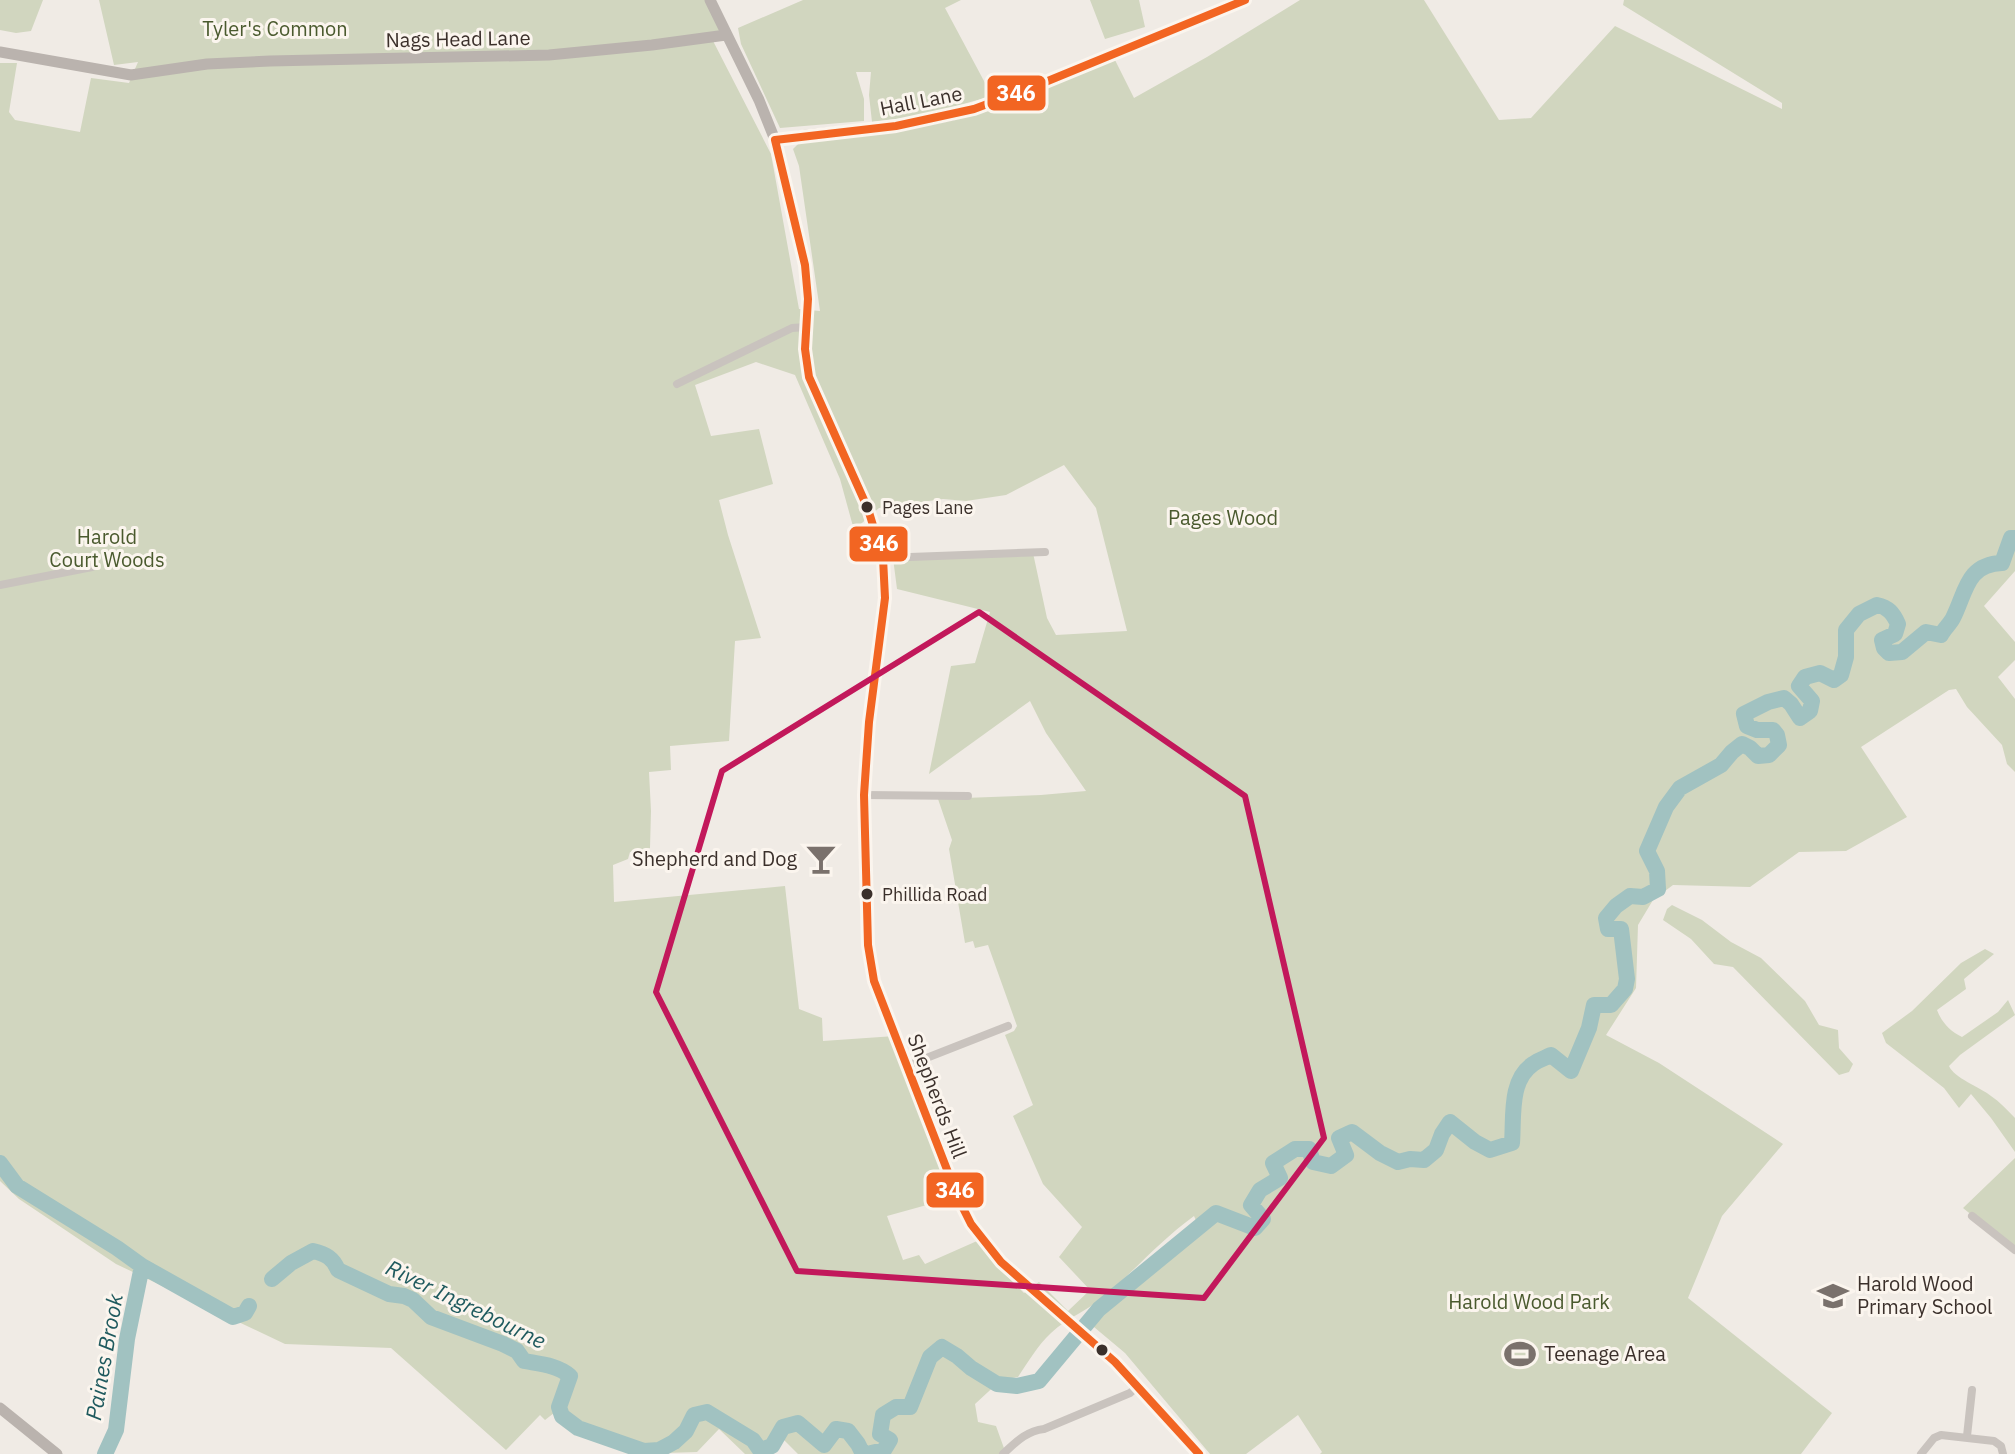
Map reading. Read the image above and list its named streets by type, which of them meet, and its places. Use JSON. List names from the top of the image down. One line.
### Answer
{"streets":{"street":["Nags Head Lane","Hall Lane","Shepherds Hill"]},"crossings":[["Nags Head Lane","Shepherds Hill"],["Hall Lane","Shepherds Hill"]],"water":["River Ingrebourne","Paines Brook"],"parks":["Tyler's Common","Pages Wood","Harold Court Woods","Harold Wood Park"],"places":{"other":["Pages Lane","Phillida Road"],"bar":["Shepherd and Dog"],"school or university":["Harold Wood Primary School"],"sports":["Teenage Area"]},"lines":["transit line 346"]}
